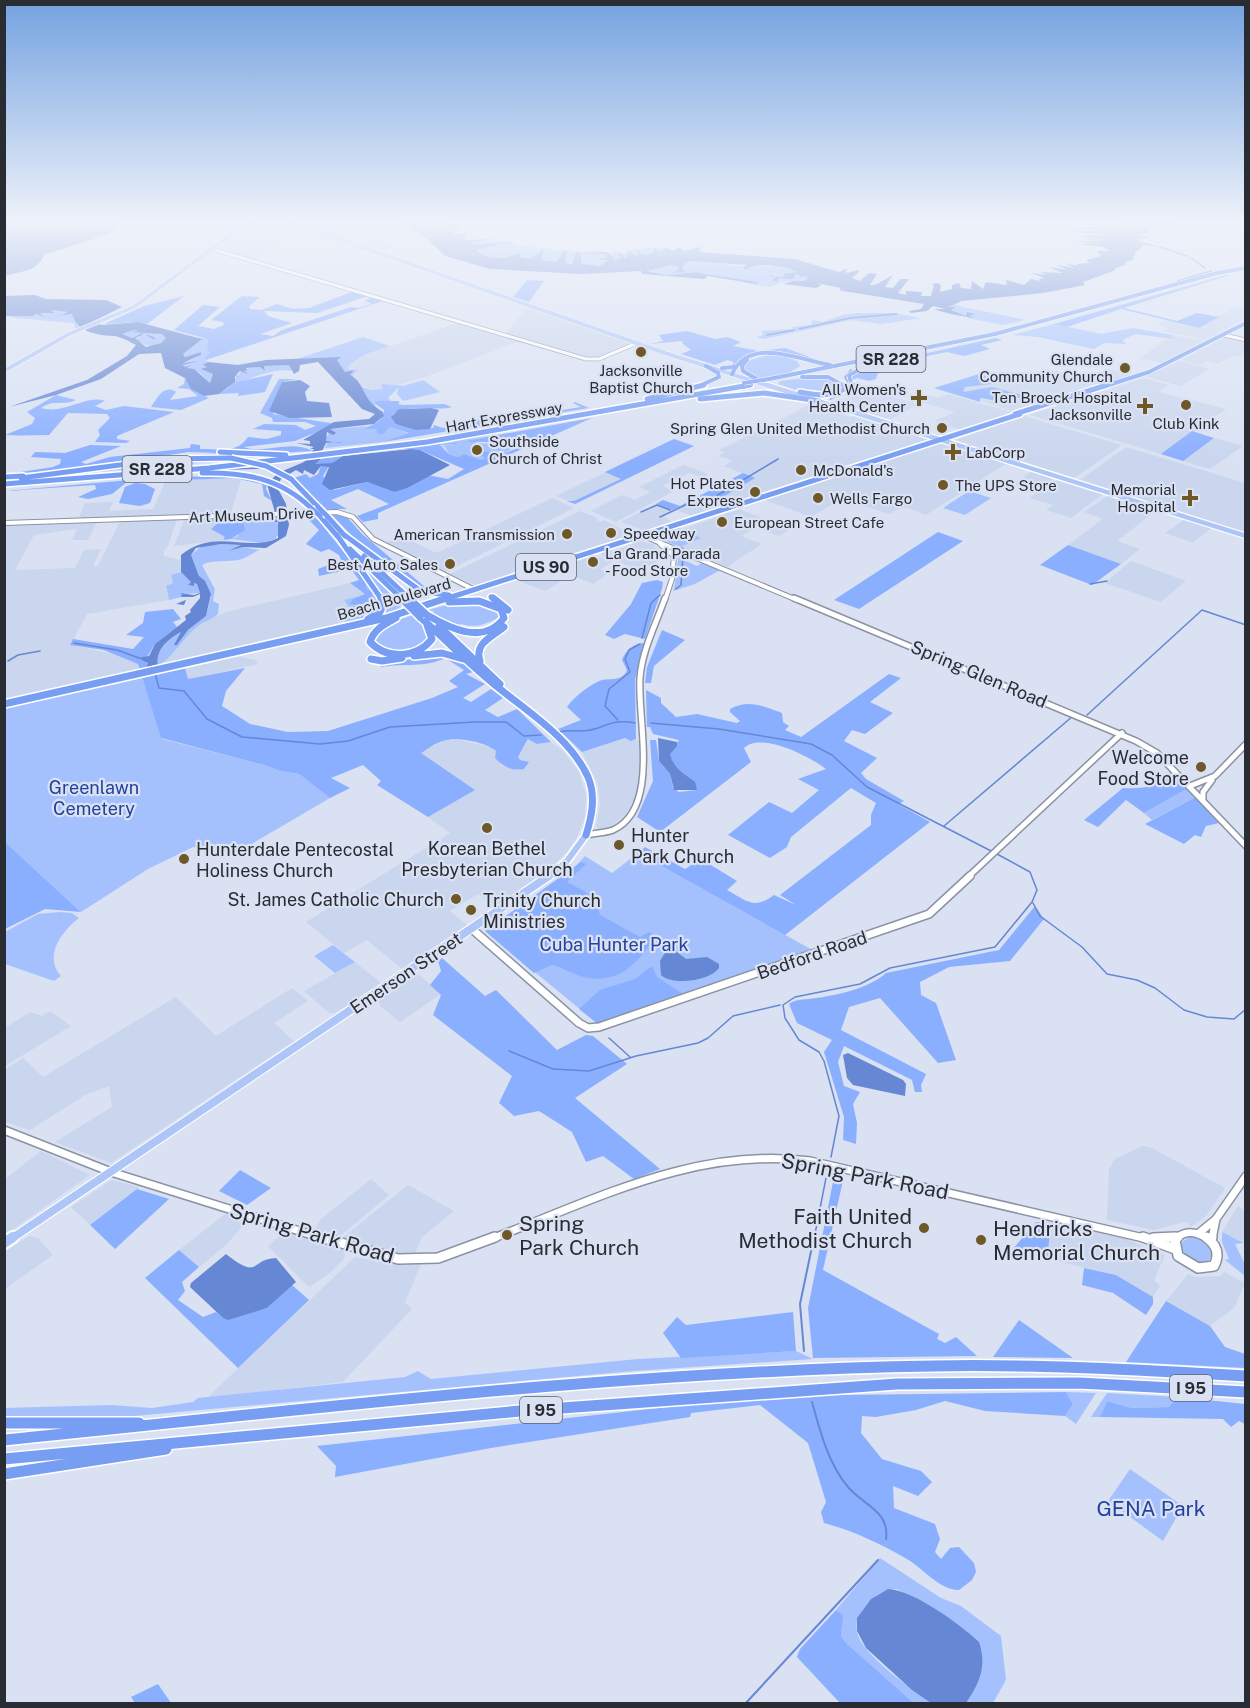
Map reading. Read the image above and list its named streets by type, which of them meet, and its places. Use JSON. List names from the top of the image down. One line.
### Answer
{"streets":{"highway":["SR 228","Hart Expressway","US 90","Beach Boulevard","I 95"],"main road":["Emerson Street"],"street":["Art Museum Drive","Spring Glen Road","Bedford Road","Spring Park Road"]},"crossings":[["Art Museum Drive","Beach Boulevard"],["Beach Boulevard","Spring Glen Road"],["Spring Glen Road","Bedford Road"],["Bedford Road","Emerson Street"],["Emerson Street","Spring Park Road"]],"parks":["Greenlawn Cemetery","Cuba Hunter Park","GENA Park"],"places":{"other":["Jacksonville Baptist Church","Glendale Community Church","Club Kink","Spring Glen United Methodist Church","Southside Church of Christ","McDonald's","The UPS Store","Hot Plates Express","Wells Fargo","European Street Cafe","Speedway","American Transmission","La Grand Parada - Food Store","Best Auto Sales","Welcome Food Store","Korean Bethel Presbyterian Church","Hunter Park Church","Hunterdale Pentecostal Holiness Church","St. James Catholic Church","Trinity Church Ministries","Faith United Methodist Church","Spring Park Church","Hendricks Memorial Church"],"health":["All Women's Health Center","Ten Broeck Hospital Jacksonville","LabCorp","Memorial Hospital"]}}
